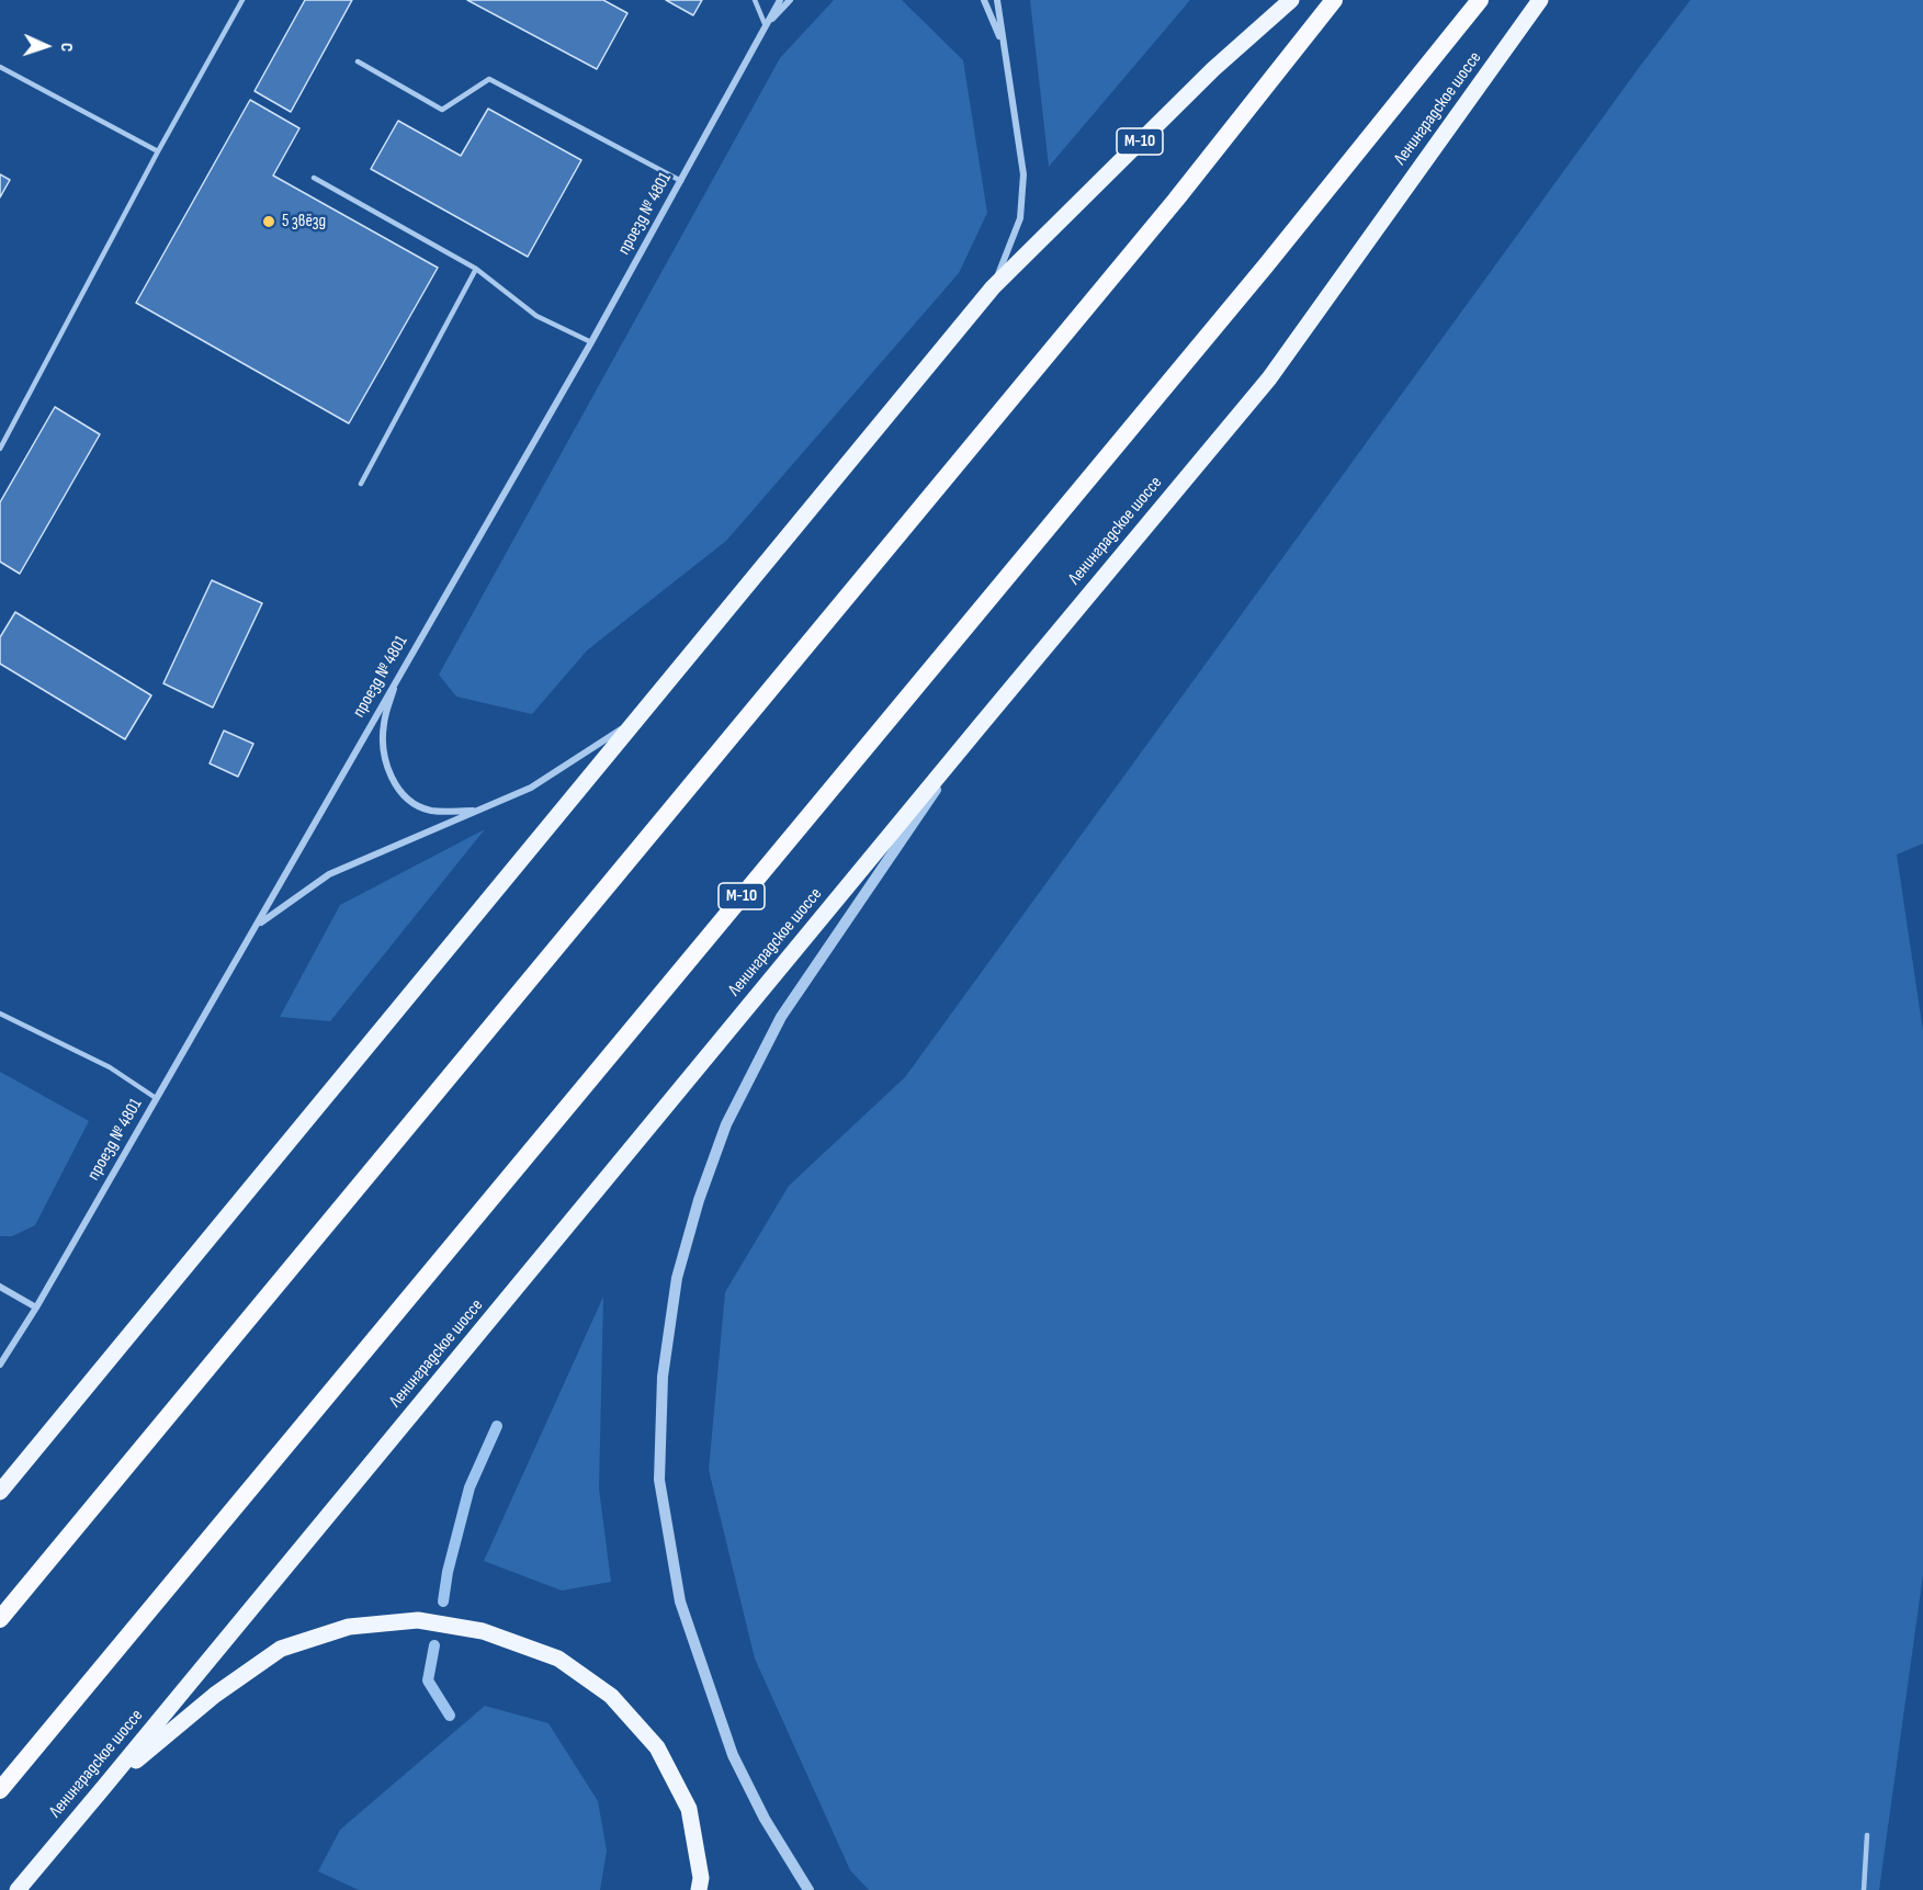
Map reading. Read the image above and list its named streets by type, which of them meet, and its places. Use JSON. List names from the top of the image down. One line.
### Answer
{"streets":{"highway":["Ленинградское шоссе","М-10"],"street":["проезд № 4801"]},"places":["5 звёзд"],"north":"right"}
